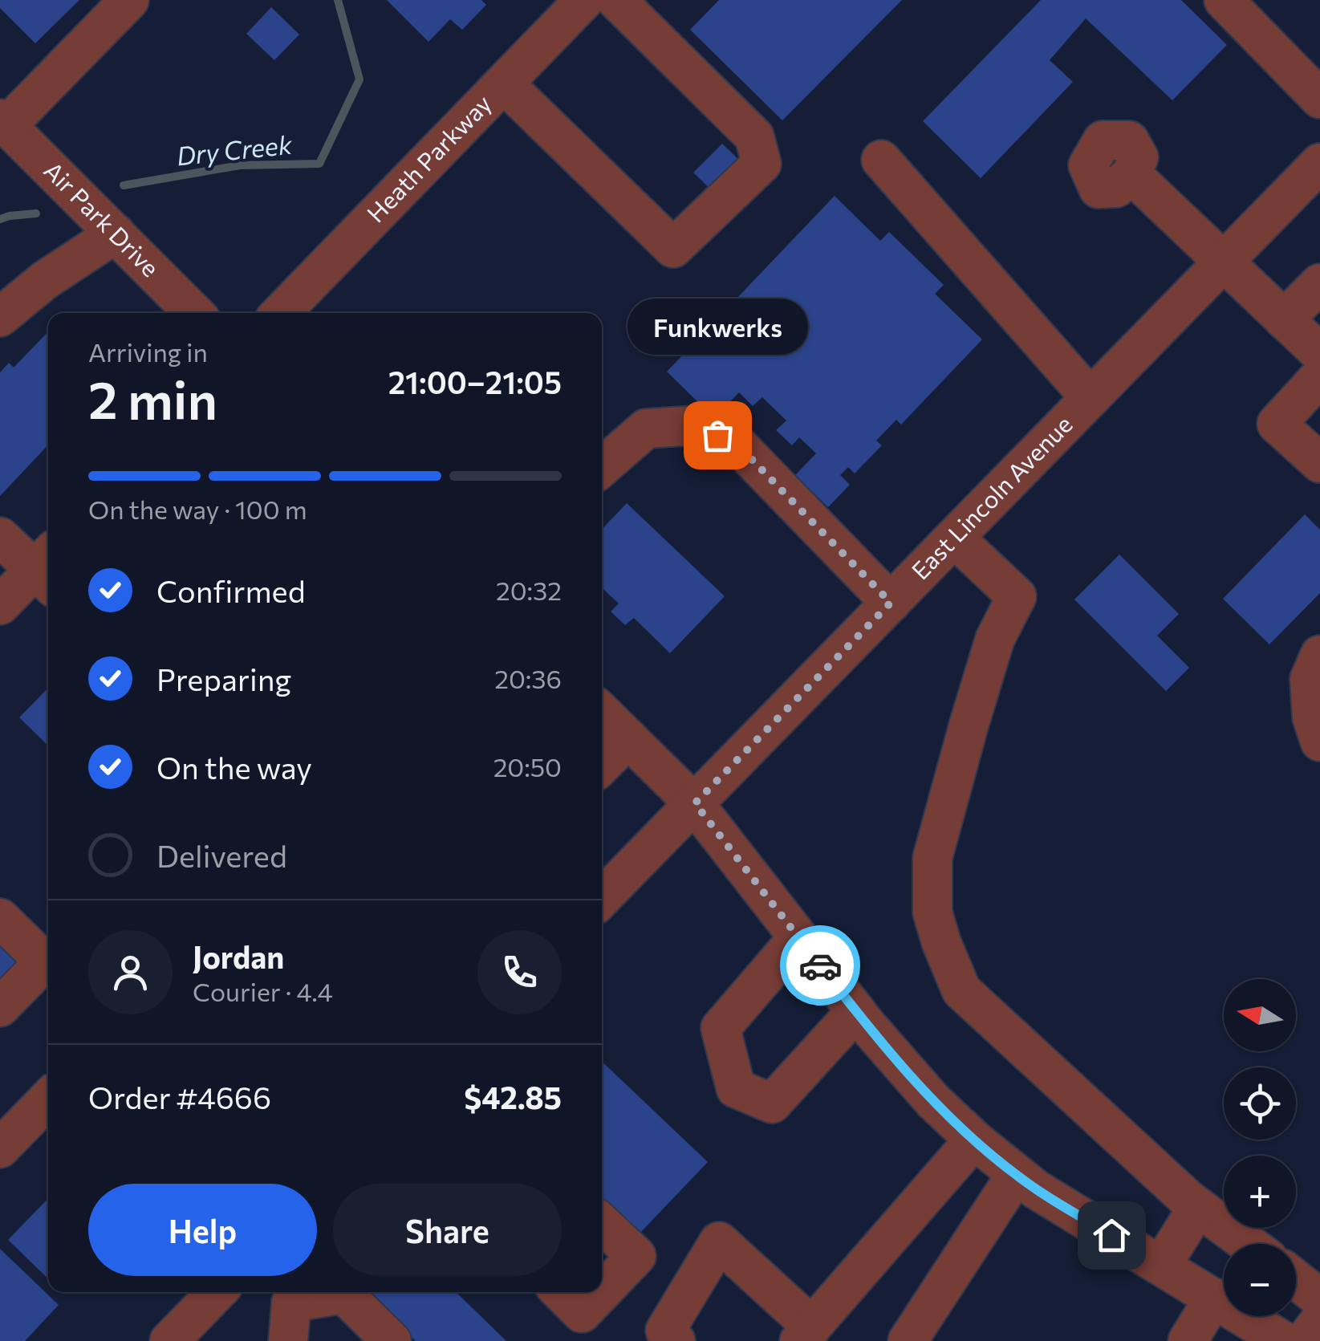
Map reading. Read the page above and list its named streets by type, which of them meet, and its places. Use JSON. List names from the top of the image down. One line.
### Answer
{"streets":{"street":["Heath Parkway","Air Park Drive","East Lincoln Avenue"]},"water":["Dry Creek"],"places":["Funkwerks"],"north":"left","page":{"bubble":"Funkwerks","heading":["2 min","Arriving in","21:00–21:05"],"panel":["Jordan","Courier · 4.4","Order #4666","$42.85"],"bar":"On the way · 100 m","list":[["Confirmed","20:32"],["Preparing","20:36"],["On the way","20:50"],"Delivered"],"map_buttons":["+","−"],"buttons":["Help","Share"]}}
